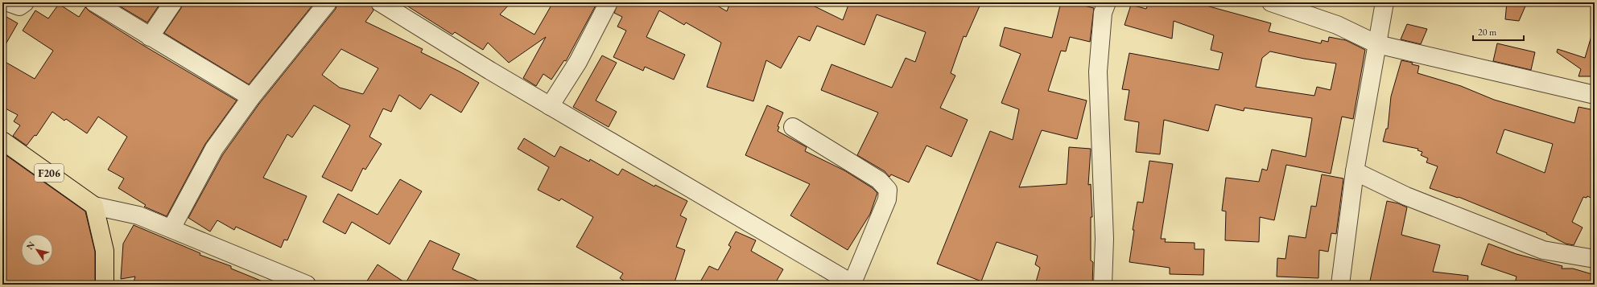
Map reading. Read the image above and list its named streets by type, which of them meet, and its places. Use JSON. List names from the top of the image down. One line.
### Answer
{"streets":{"main road":["F206"]},"scale_bar":"20 m","north":"top left"}
